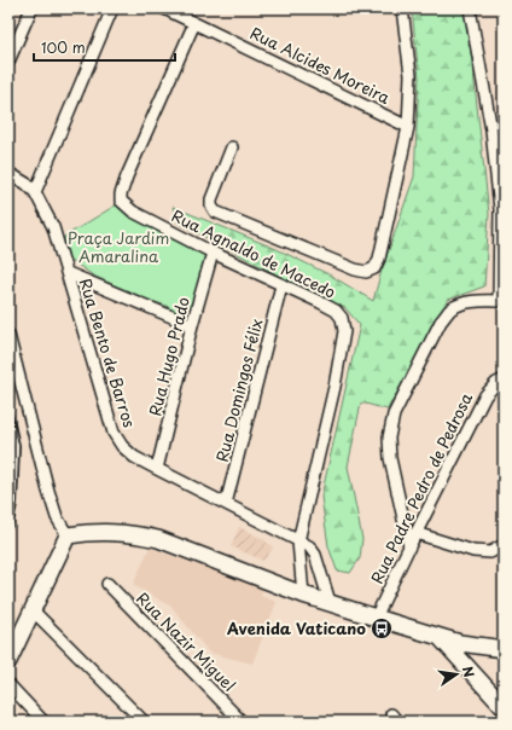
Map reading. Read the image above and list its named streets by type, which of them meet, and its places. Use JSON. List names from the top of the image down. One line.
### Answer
{"streets":{"street":["Rua Alcides Moreira","Rua Agnaldo de Macedo","Rua Bento de Barros","Rua Hugo Prado","Rua Domingos Félix","Rua Padre Pedro de Pedrosa","Rua Nazir Miguel"]},"crossings":[["Rua Alcides Moreira","Rua Agnaldo de Macedo"],["Rua Agnaldo de Macedo","Rua Bento de Barros"],["Rua Agnaldo de Macedo","Rua Hugo Prado"],["Rua Agnaldo de Macedo","Rua Domingos Félix"],["Rua Bento de Barros","Rua Hugo Prado"],["Rua Bento de Barros","Rua Domingos Félix"]],"parks":["Praça Jardim Amaralina"],"places":{"bus stop":["Avenida Vaticano"]},"scale_bar":"100 m","north":"right"}
